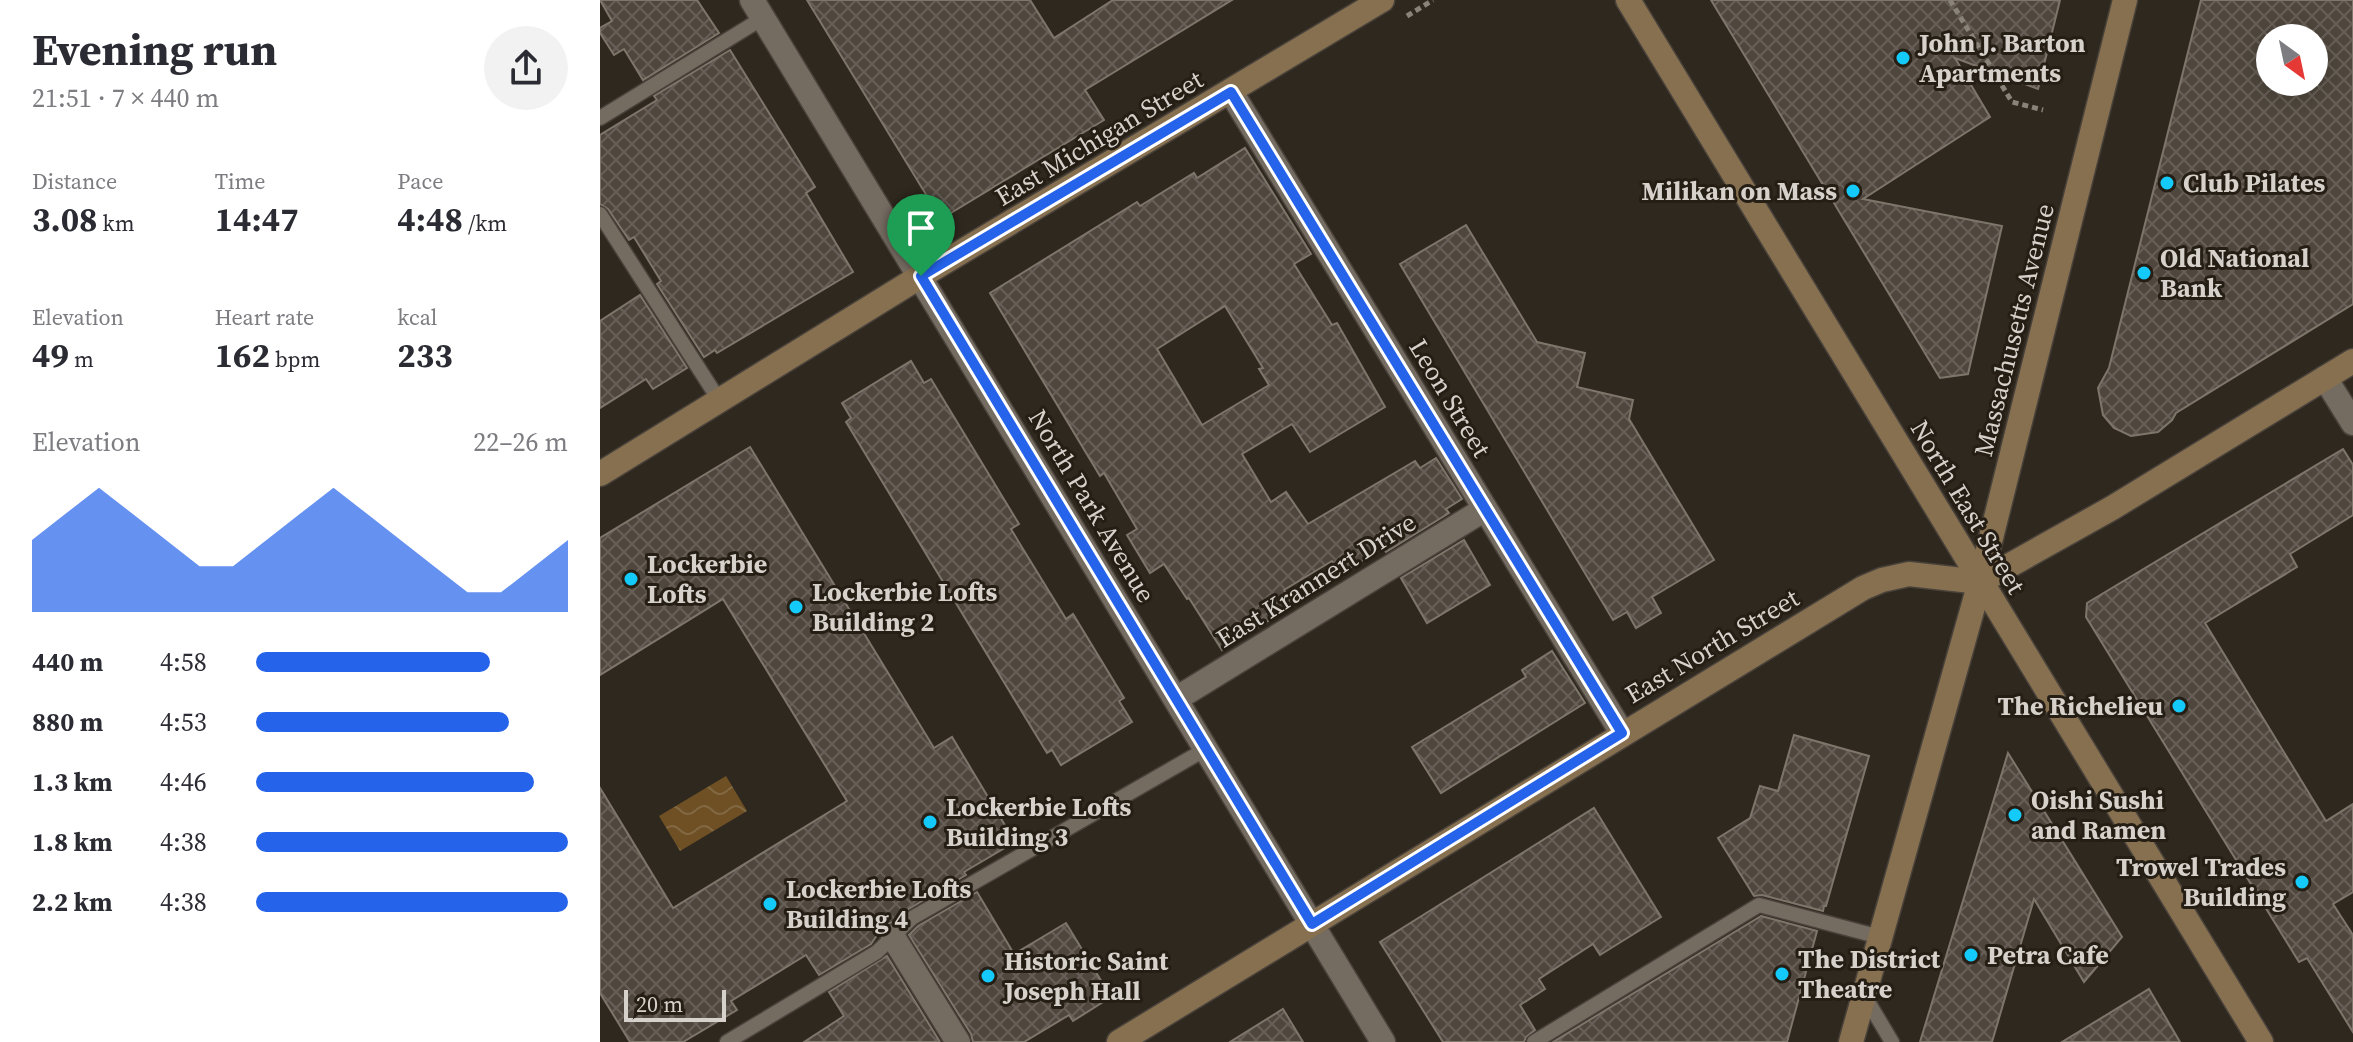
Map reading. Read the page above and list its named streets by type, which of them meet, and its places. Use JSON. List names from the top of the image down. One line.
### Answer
{"streets":{"main road":["East Michigan Street","Massachusetts Avenue","North East Street","East North Street"],"street":["Leon Street","North Park Avenue","East Krannert Drive"]},"crossings":[["East Michigan Street","Leon Street"],["East Michigan Street","North Park Avenue"],["Massachusetts Avenue","North East Street"],["Massachusetts Avenue","East North Street"],["Leon Street","East Krannert Drive"],["Leon Street","East North Street"],["North Park Avenue","East Krannert Drive"],["North Park Avenue","East North Street"],["North East Street","East North Street"]],"places":["John J. Barton Apartments","Club Pilates","Milikan on Mass","Old National Bank","Lockerbie Lofts","Lockerbie Lofts Building 2","The Richelieu","Oishi Sushi and Ramen","Lockerbie Lofts Building 3","Trowel Trades Building","Lockerbie Lofts Building 4","Petra Cafe","The District Theatre","Historic Saint Joseph Hall"],"scale_bar":"20 m","north":"bottom right","page":{"heading":["Evening run","21:51 · 7 × 440 m"],"stats":[["Distance","3.08 km"],["Time","14:47"],["Pace","4:48 /km"],["Elevation","49 m"],["Heart rate","162 bpm"],["kcal","233"]],"chart":["Elevation","22–26 m"],"list":[{"name":"440 m","note":"4:58"},{"name":"880 m","note":"4:53"},{"name":"1.3 km","note":"4:46"},{"name":"1.8 km","note":"4:38"},{"name":"2.2 km","note":"4:38"}],"scale":"20 m"}}
